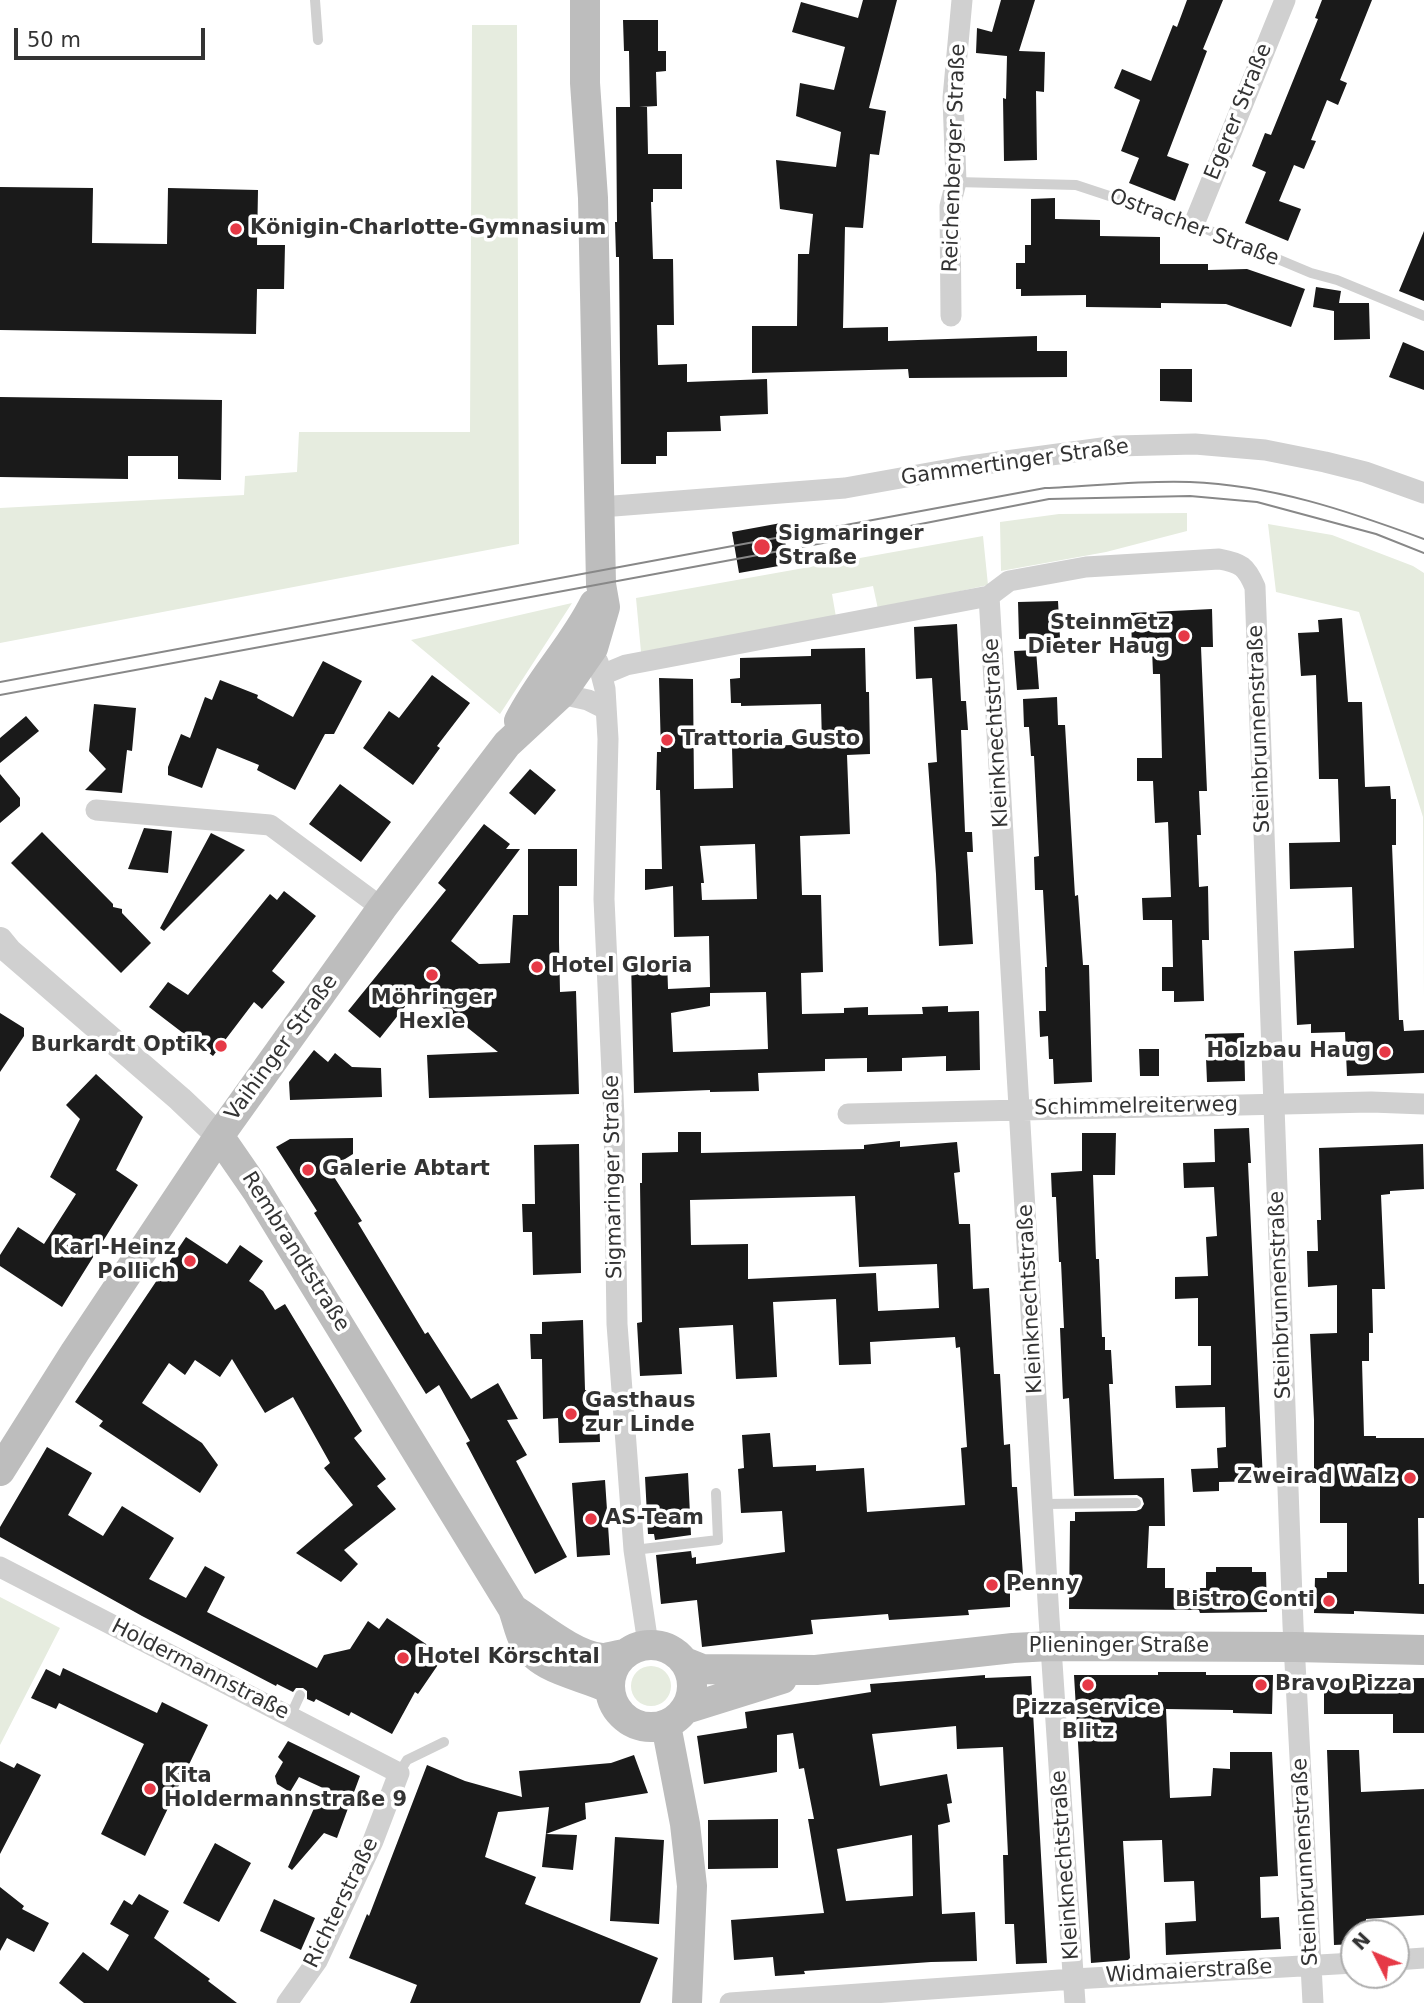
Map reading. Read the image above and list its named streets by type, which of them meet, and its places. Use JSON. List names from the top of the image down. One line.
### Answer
{"streets":{"main road":["Vaihinger Straße","Sigmaringer Straße","Rembrandtstraße","Plieninger Straße"],"street":["Egerer Straße","Reichenberger Straße","Gammertinger Straße","Steinbrunnenstraße","Kleinknechtstraße","Schimmelreiterweg","Holdermannstraße","Richterstraße","Widmaierstraße"],"lane":["Ostracher Straße"]},"crossings":[["Egerer Straße","Ostracher Straße"],["Reichenberger Straße","Ostracher Straße"],["Gammertinger Straße","Sigmaringer Straße"],["Steinbrunnenstraße","Kleinknechtstraße"],["Steinbrunnenstraße","Schimmelreiterweg"],["Steinbrunnenstraße","Plieninger Straße"],["Steinbrunnenstraße","Widmaierstraße"],["Kleinknechtstraße","Schimmelreiterweg"],["Kleinknechtstraße","Plieninger Straße"],["Kleinknechtstraße","Widmaierstraße"],["Vaihinger Straße","Sigmaringer Straße"],["Vaihinger Straße","Rembrandtstraße"],["Sigmaringer Straße","Rembrandtstraße"],["Sigmaringer Straße","Plieninger Straße"],["Rembrandtstraße","Plieninger Straße"],["Holdermannstraße","Richterstraße"]],"places":["Königin-Charlotte-Gymnasium","Sigmaringer Straße","Steinmetz Dieter Haug","Trattoria Gusto","Hotel Gloria","Möhringer Hexle","Burkardt Optik","Holzbau Haug","Galerie Abtart","Karl-Heinz Pollich","Gasthaus zur Linde","Zweirad Walz","AS-Team","Penny","Bistro Conti","Hotel Körschtal","Pizzaservice Blitz","Bravo Pizza","Kita Holdermannstraße 9"],"scale_bar":"50 m","north":"top left"}
